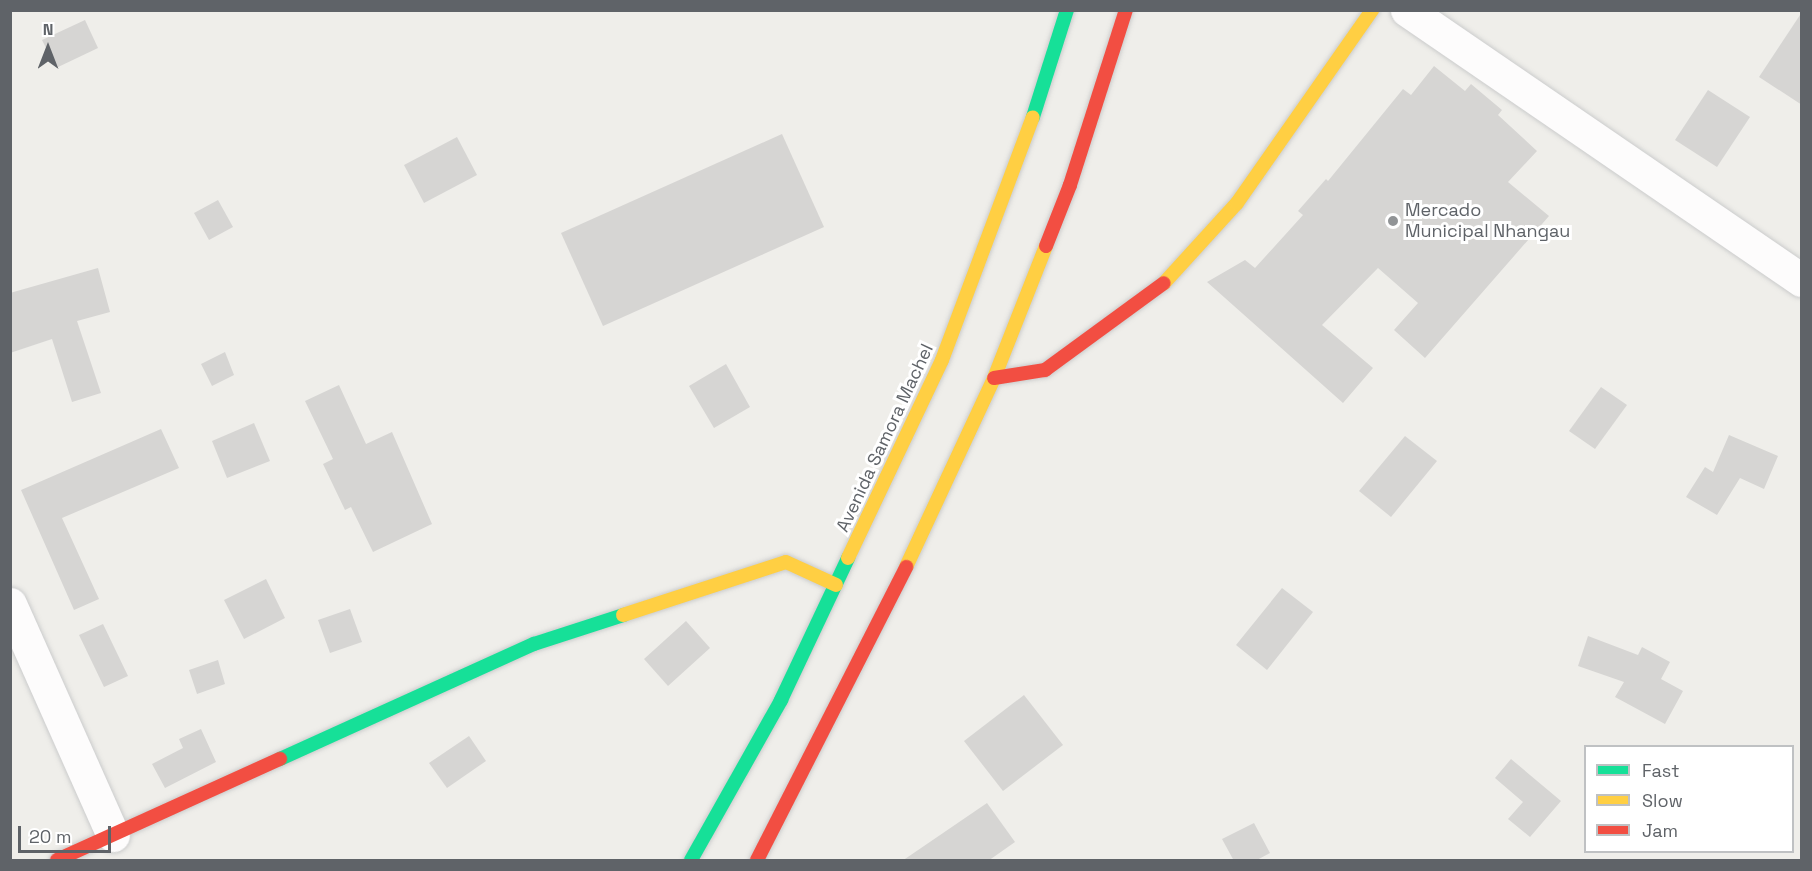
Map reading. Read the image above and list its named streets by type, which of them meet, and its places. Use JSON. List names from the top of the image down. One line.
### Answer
{"streets":{"main road":["Avenida Samora Machel"]},"places":["Mercado Municipal Nhangau"],"legend":["Fast","Slow","Jam"],"scale_bar":"20 m","north":"top"}
